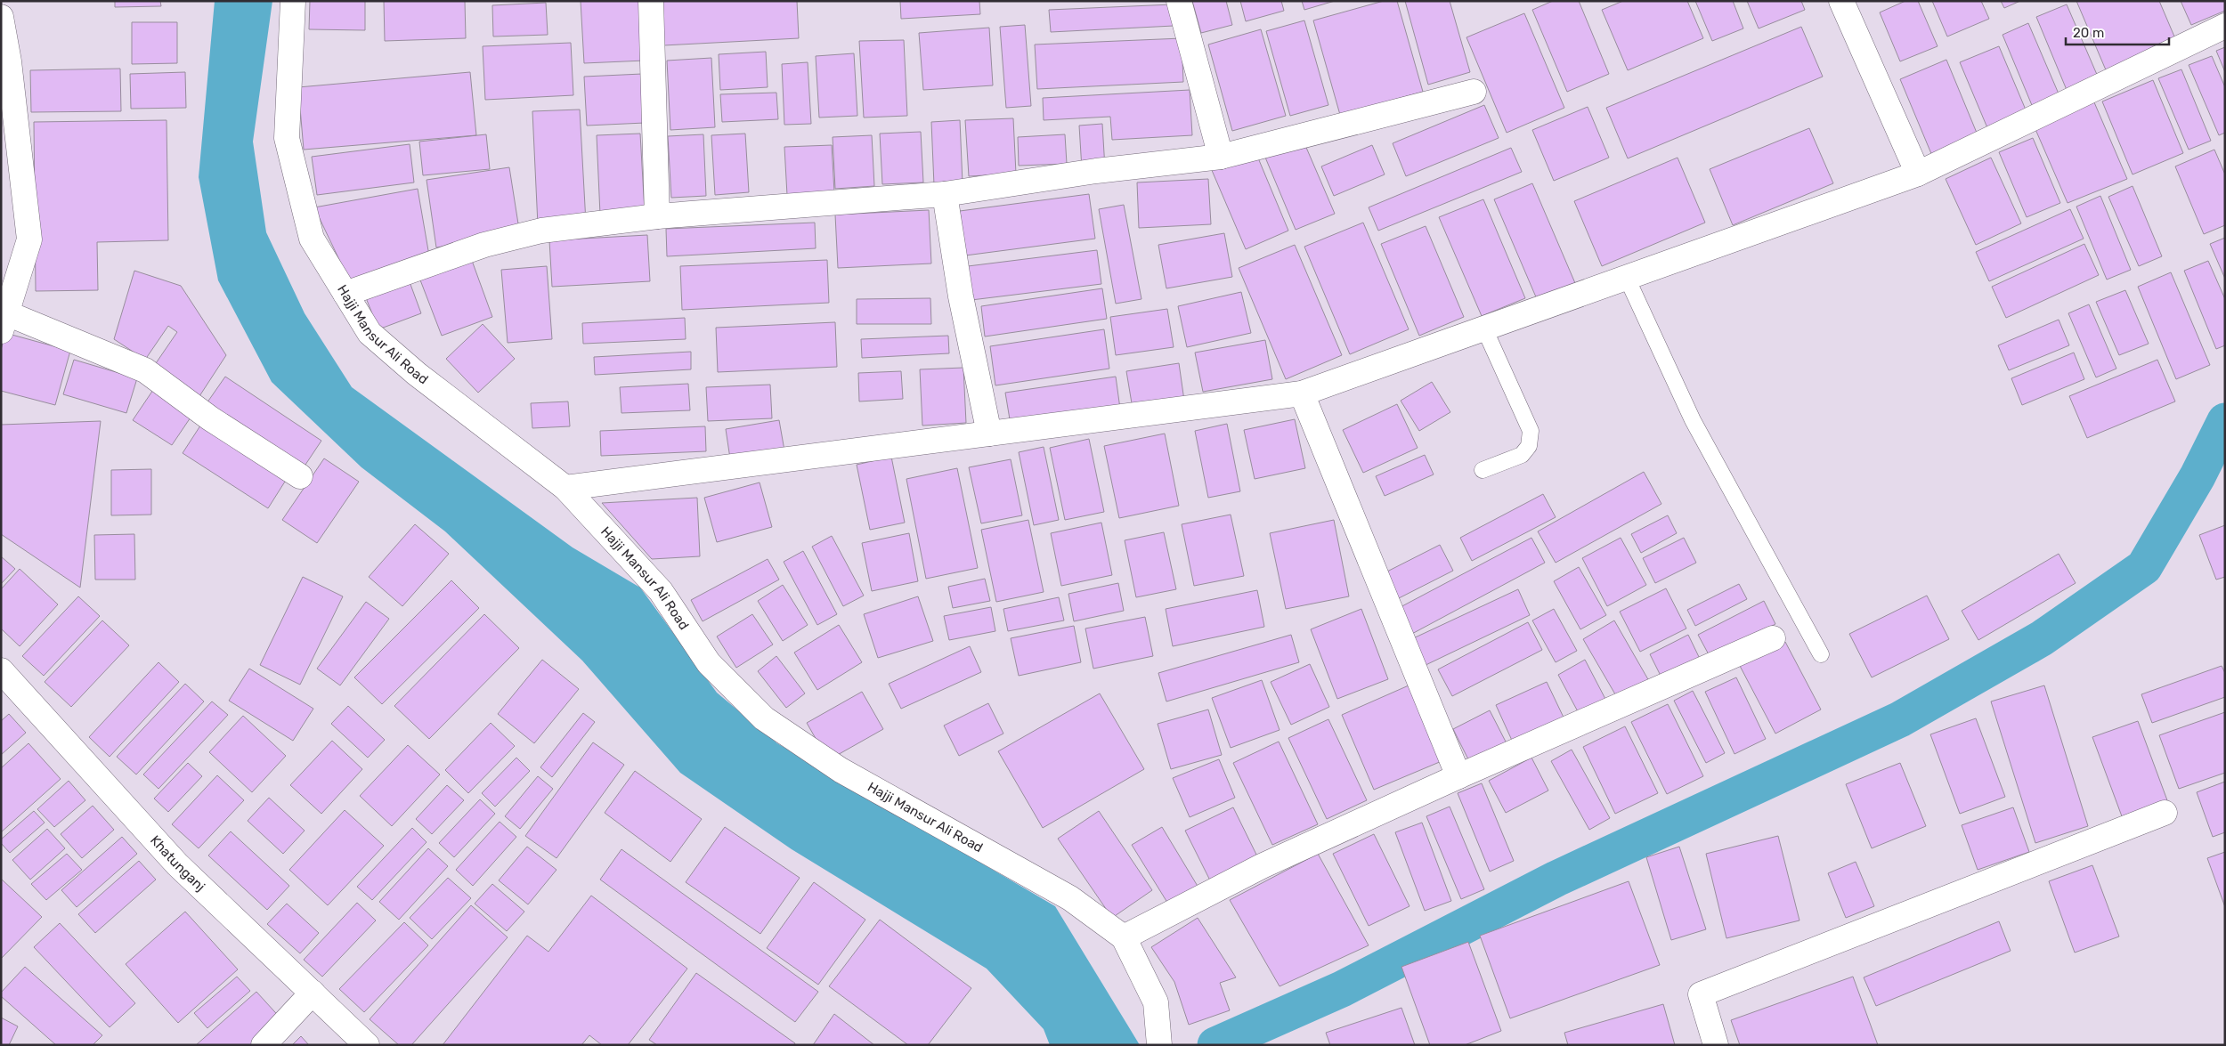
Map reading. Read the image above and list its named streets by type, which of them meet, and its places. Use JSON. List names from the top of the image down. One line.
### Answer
{"streets":{"street":["Hajji Mansur Ali Road","Khatunganj"]},"scale_bar":"20 m"}
